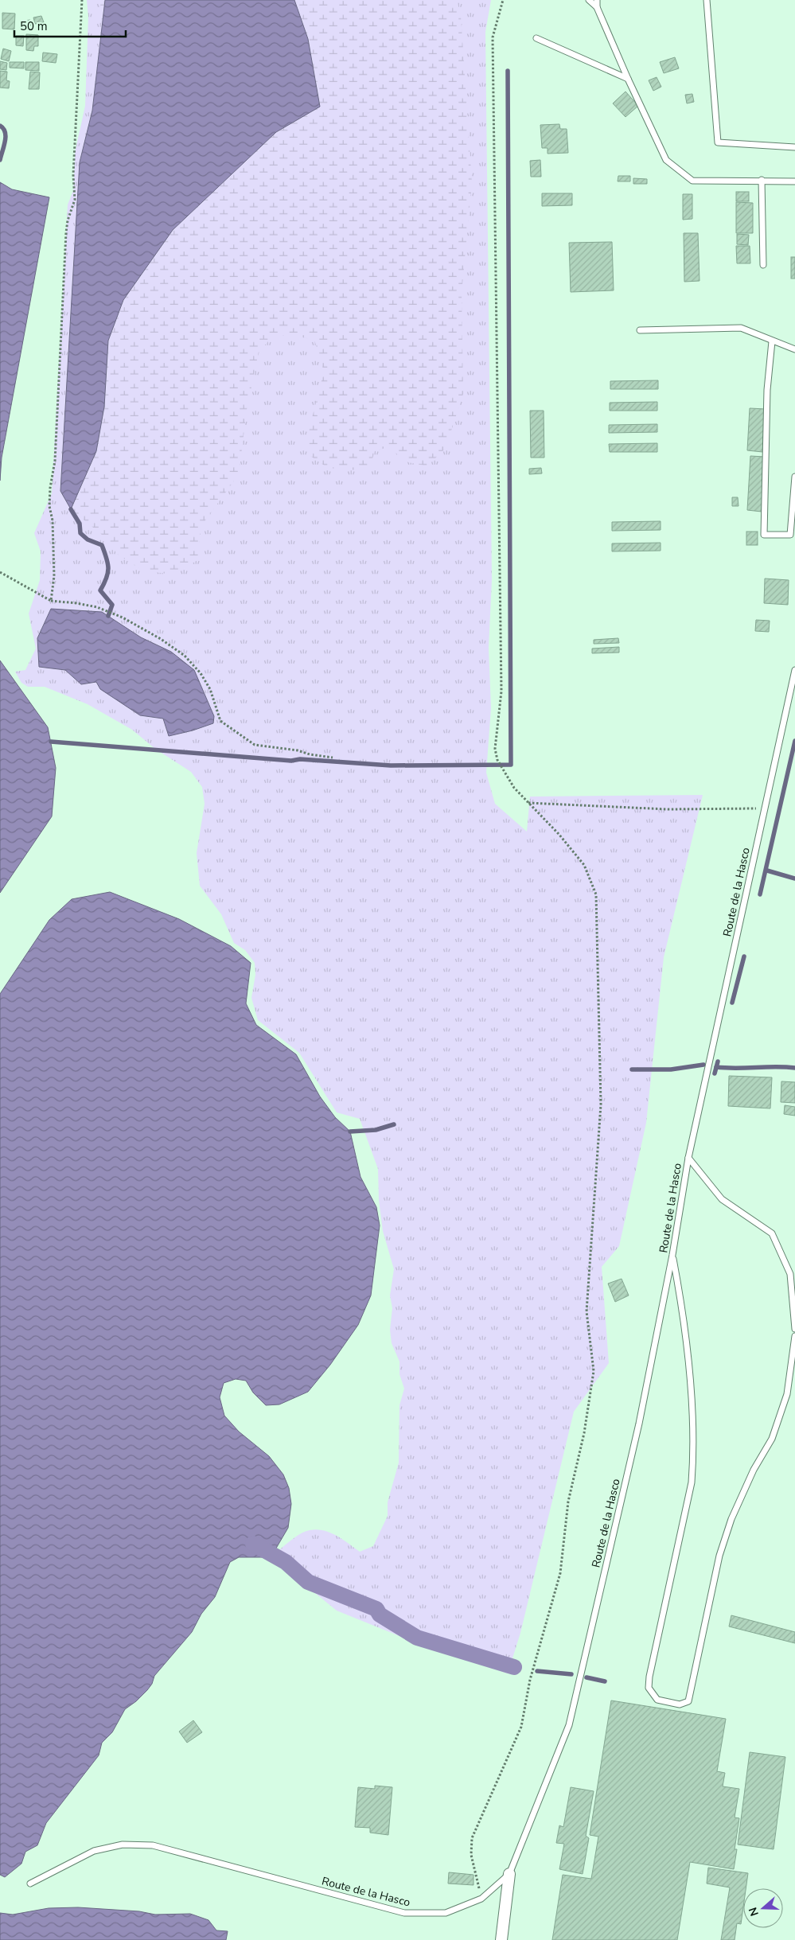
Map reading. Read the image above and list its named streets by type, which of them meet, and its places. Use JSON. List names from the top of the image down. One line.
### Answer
{"streets":{"lane":["Route de la Hasco"]},"scale_bar":"50 m","north":"left"}
